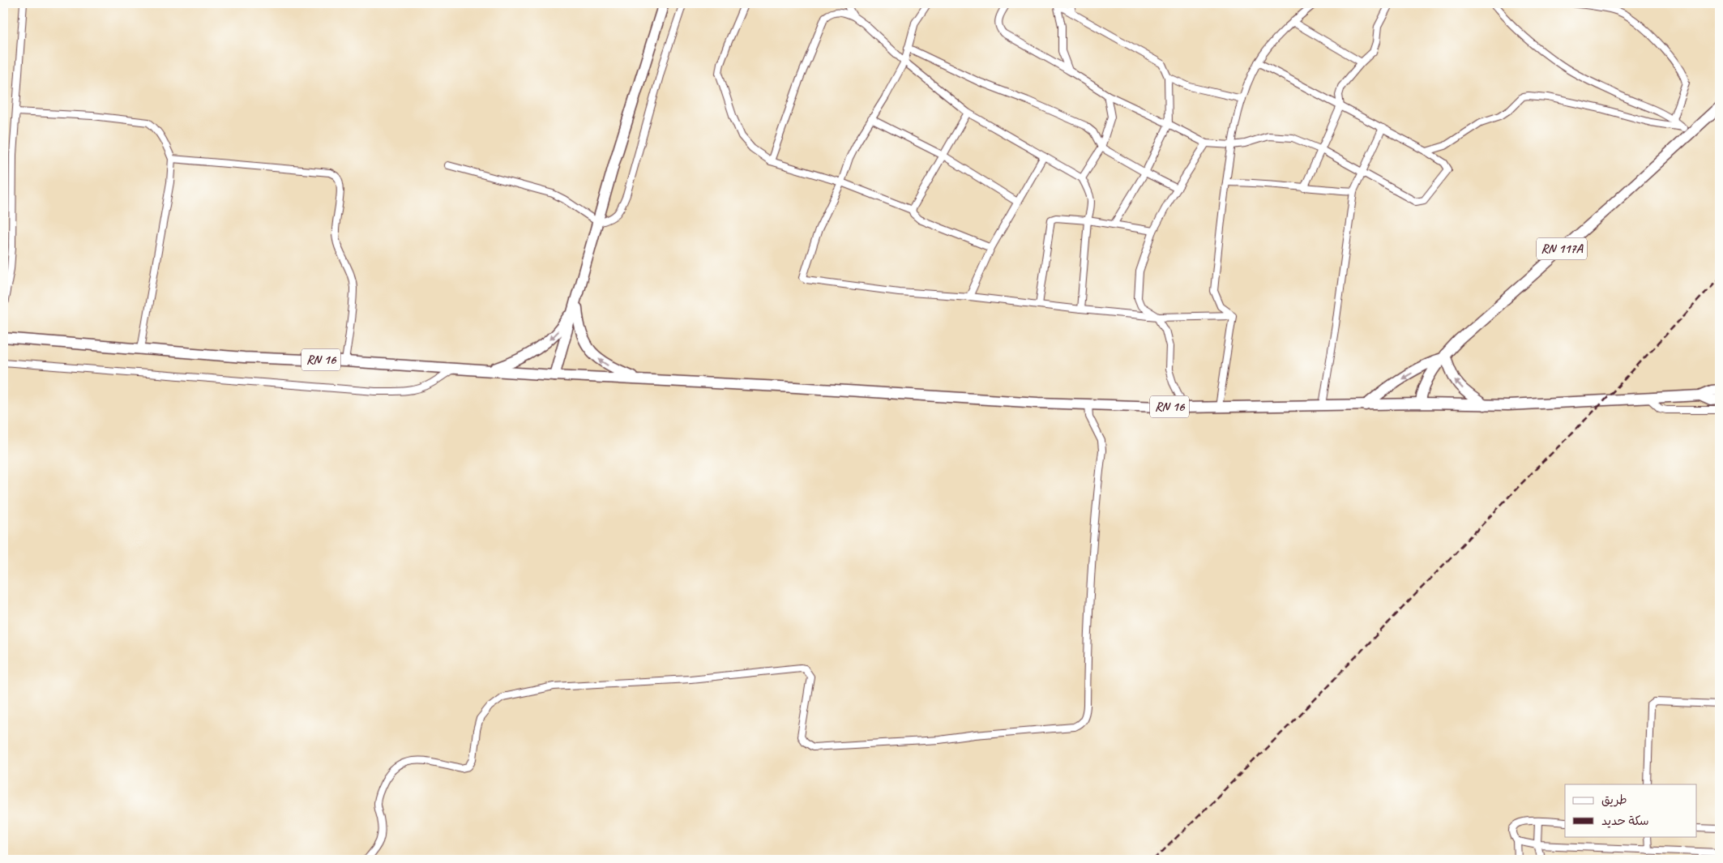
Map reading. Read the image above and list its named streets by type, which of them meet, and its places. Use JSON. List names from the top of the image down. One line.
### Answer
{"streets":{"main road":["RN 117A","RN 16"]},"crossings":[["RN 117A","RN 16"]],"legend":["طريق","سكة حديد"]}
